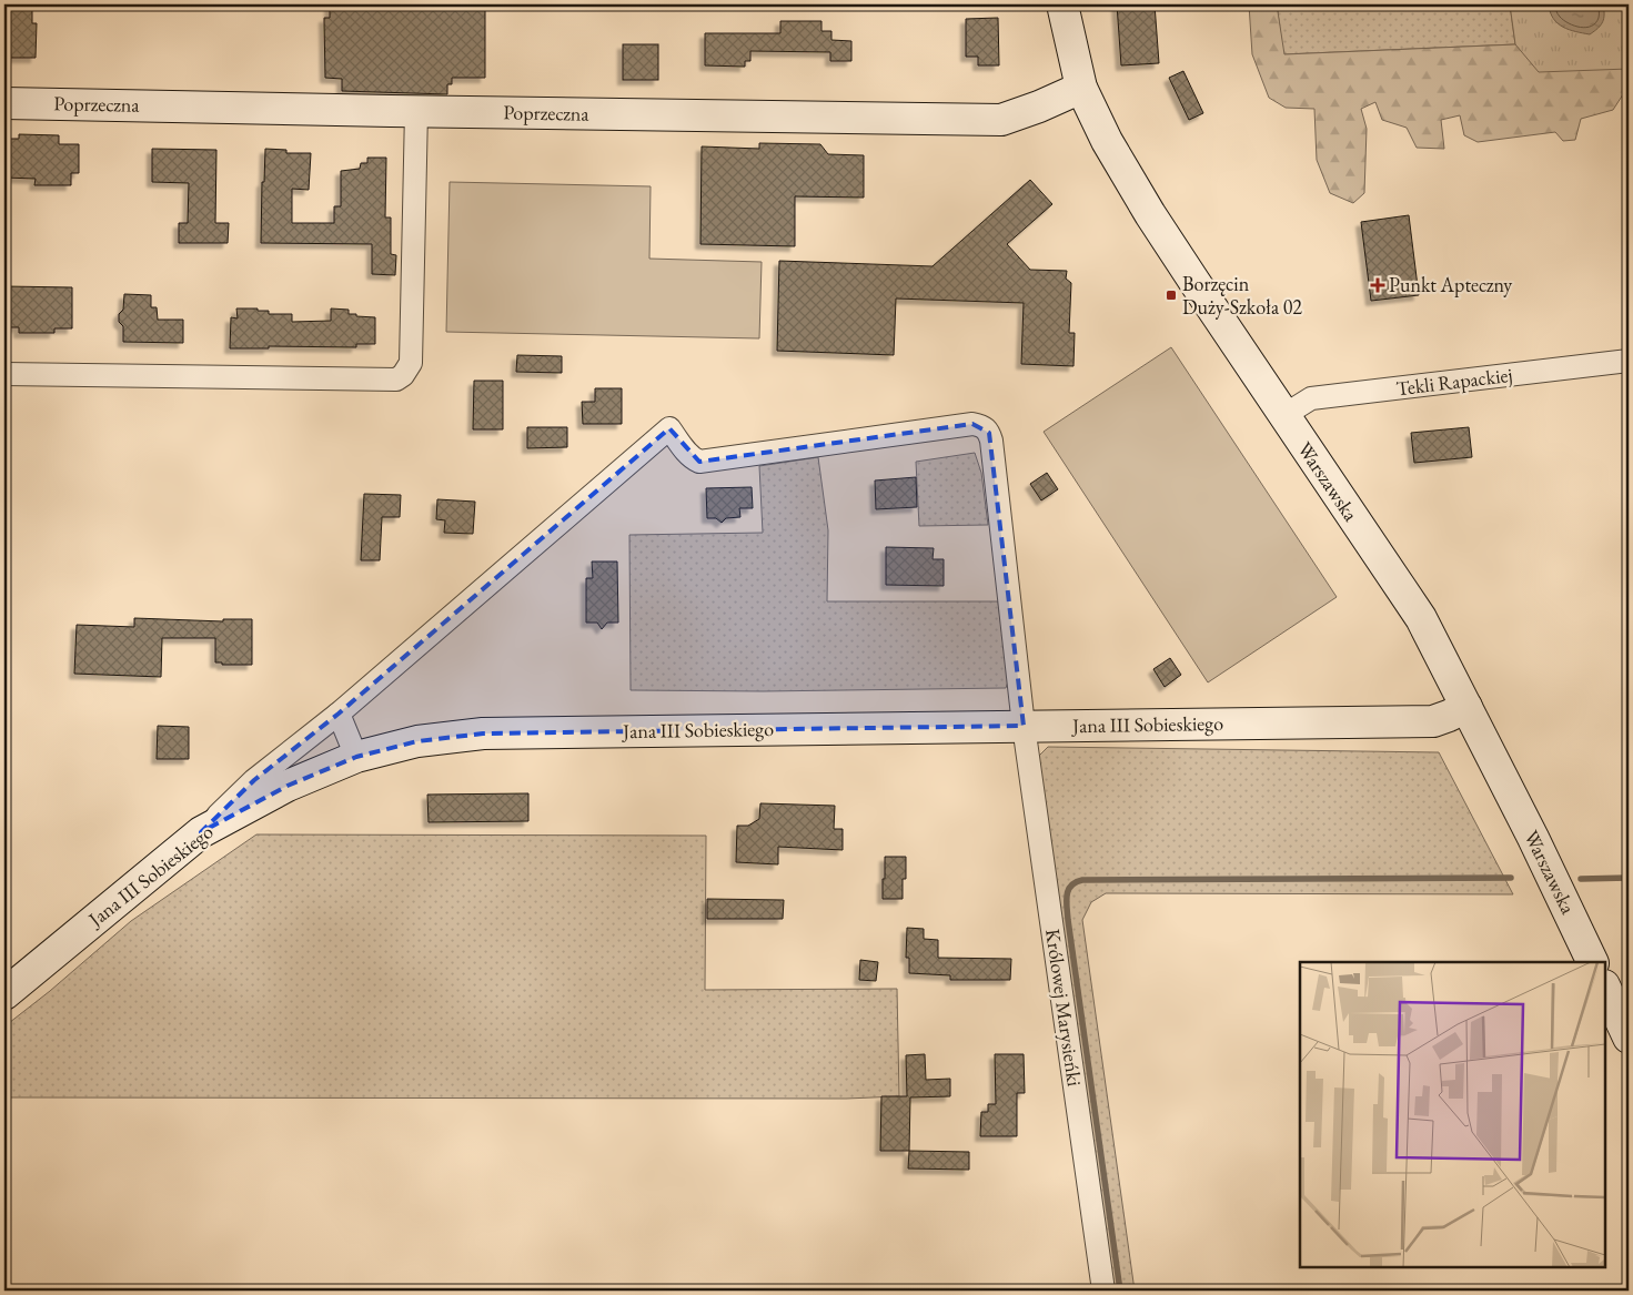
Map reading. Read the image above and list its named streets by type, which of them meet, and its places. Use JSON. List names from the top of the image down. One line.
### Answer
{"streets":{"main road":["Poprzeczna","Warszawska","Jana III Sobieskiego"],"street":["Tekli Rapackiej","Królowej Marysieńki"]},"crossings":[["Poprzeczna","Warszawska"],["Tekli Rapackiej","Warszawska"],["Warszawska","Jana III Sobieskiego"],["Jana III Sobieskiego","Królowej Marysieńki"]],"places":{"health":["Punkt Apteczny"],"transit":["Borzęcin Duży-Szkoła 02"]}}
